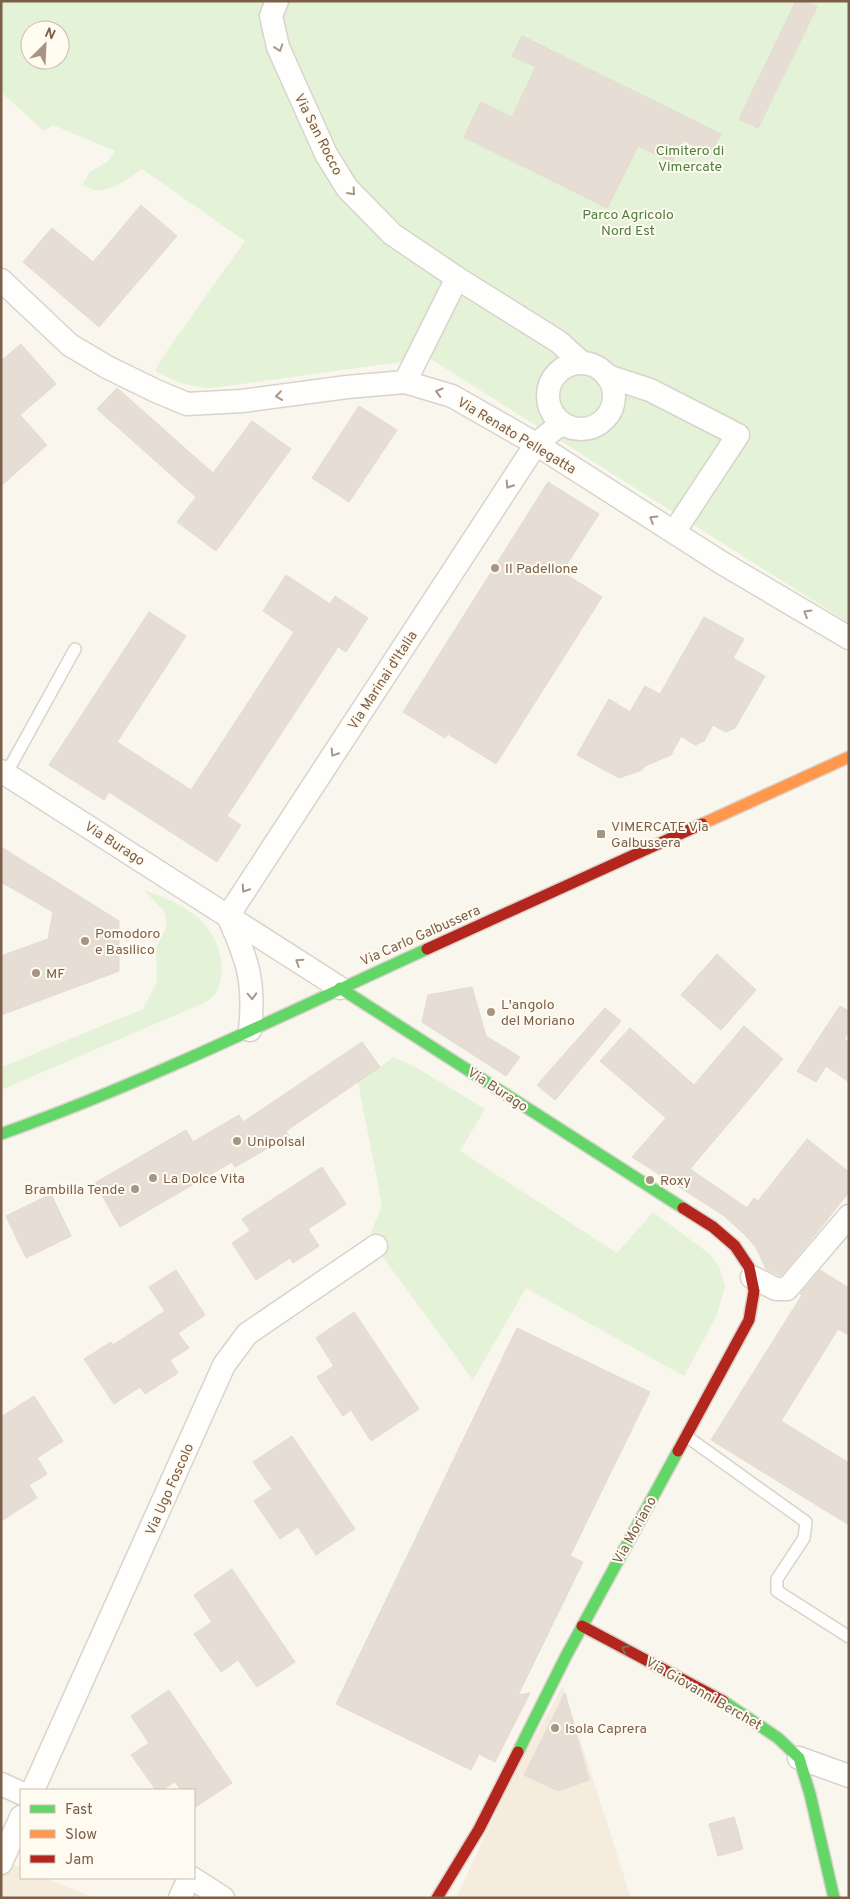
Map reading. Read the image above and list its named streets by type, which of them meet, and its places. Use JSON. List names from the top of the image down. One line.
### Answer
{"streets":{"street":["Via San Rocco","Via Renato Pellegatta","Via Marinai d'Italia","Via Burago","Via Carlo Galbussera","Via Ugo Foscolo","Via Moriano","Via Giovanni Berchet"]},"crossings":[["Via San Rocco","Via Marinai d'Italia"],["Via Renato Pellegatta","Via Marinai d'Italia"],["Via Marinai d'Italia","Via Burago"],["Via Burago","Via Carlo Galbussera"],["Via Burago","Via Moriano"],["Via Moriano","Via Giovanni Berchet"]],"one_way":["Via San Rocco","Via Renato Pellegatta","Via Marinai d'Italia","Via Giovanni Berchet"],"parks":["Cimitero di Vimercate","Parco Agricolo Nord Est"],"places":{"other":["Il Padellone","Pomodoro e Basilico","MF","L'angolo del Moriano","Unipolsal","La Dolce Vita","Roxy","Brambilla Tende","Isola Caprera"],"transit":["VIMERCATE Via Galbussera"]},"legend":["Fast","Slow","Jam"],"north":"top right"}
